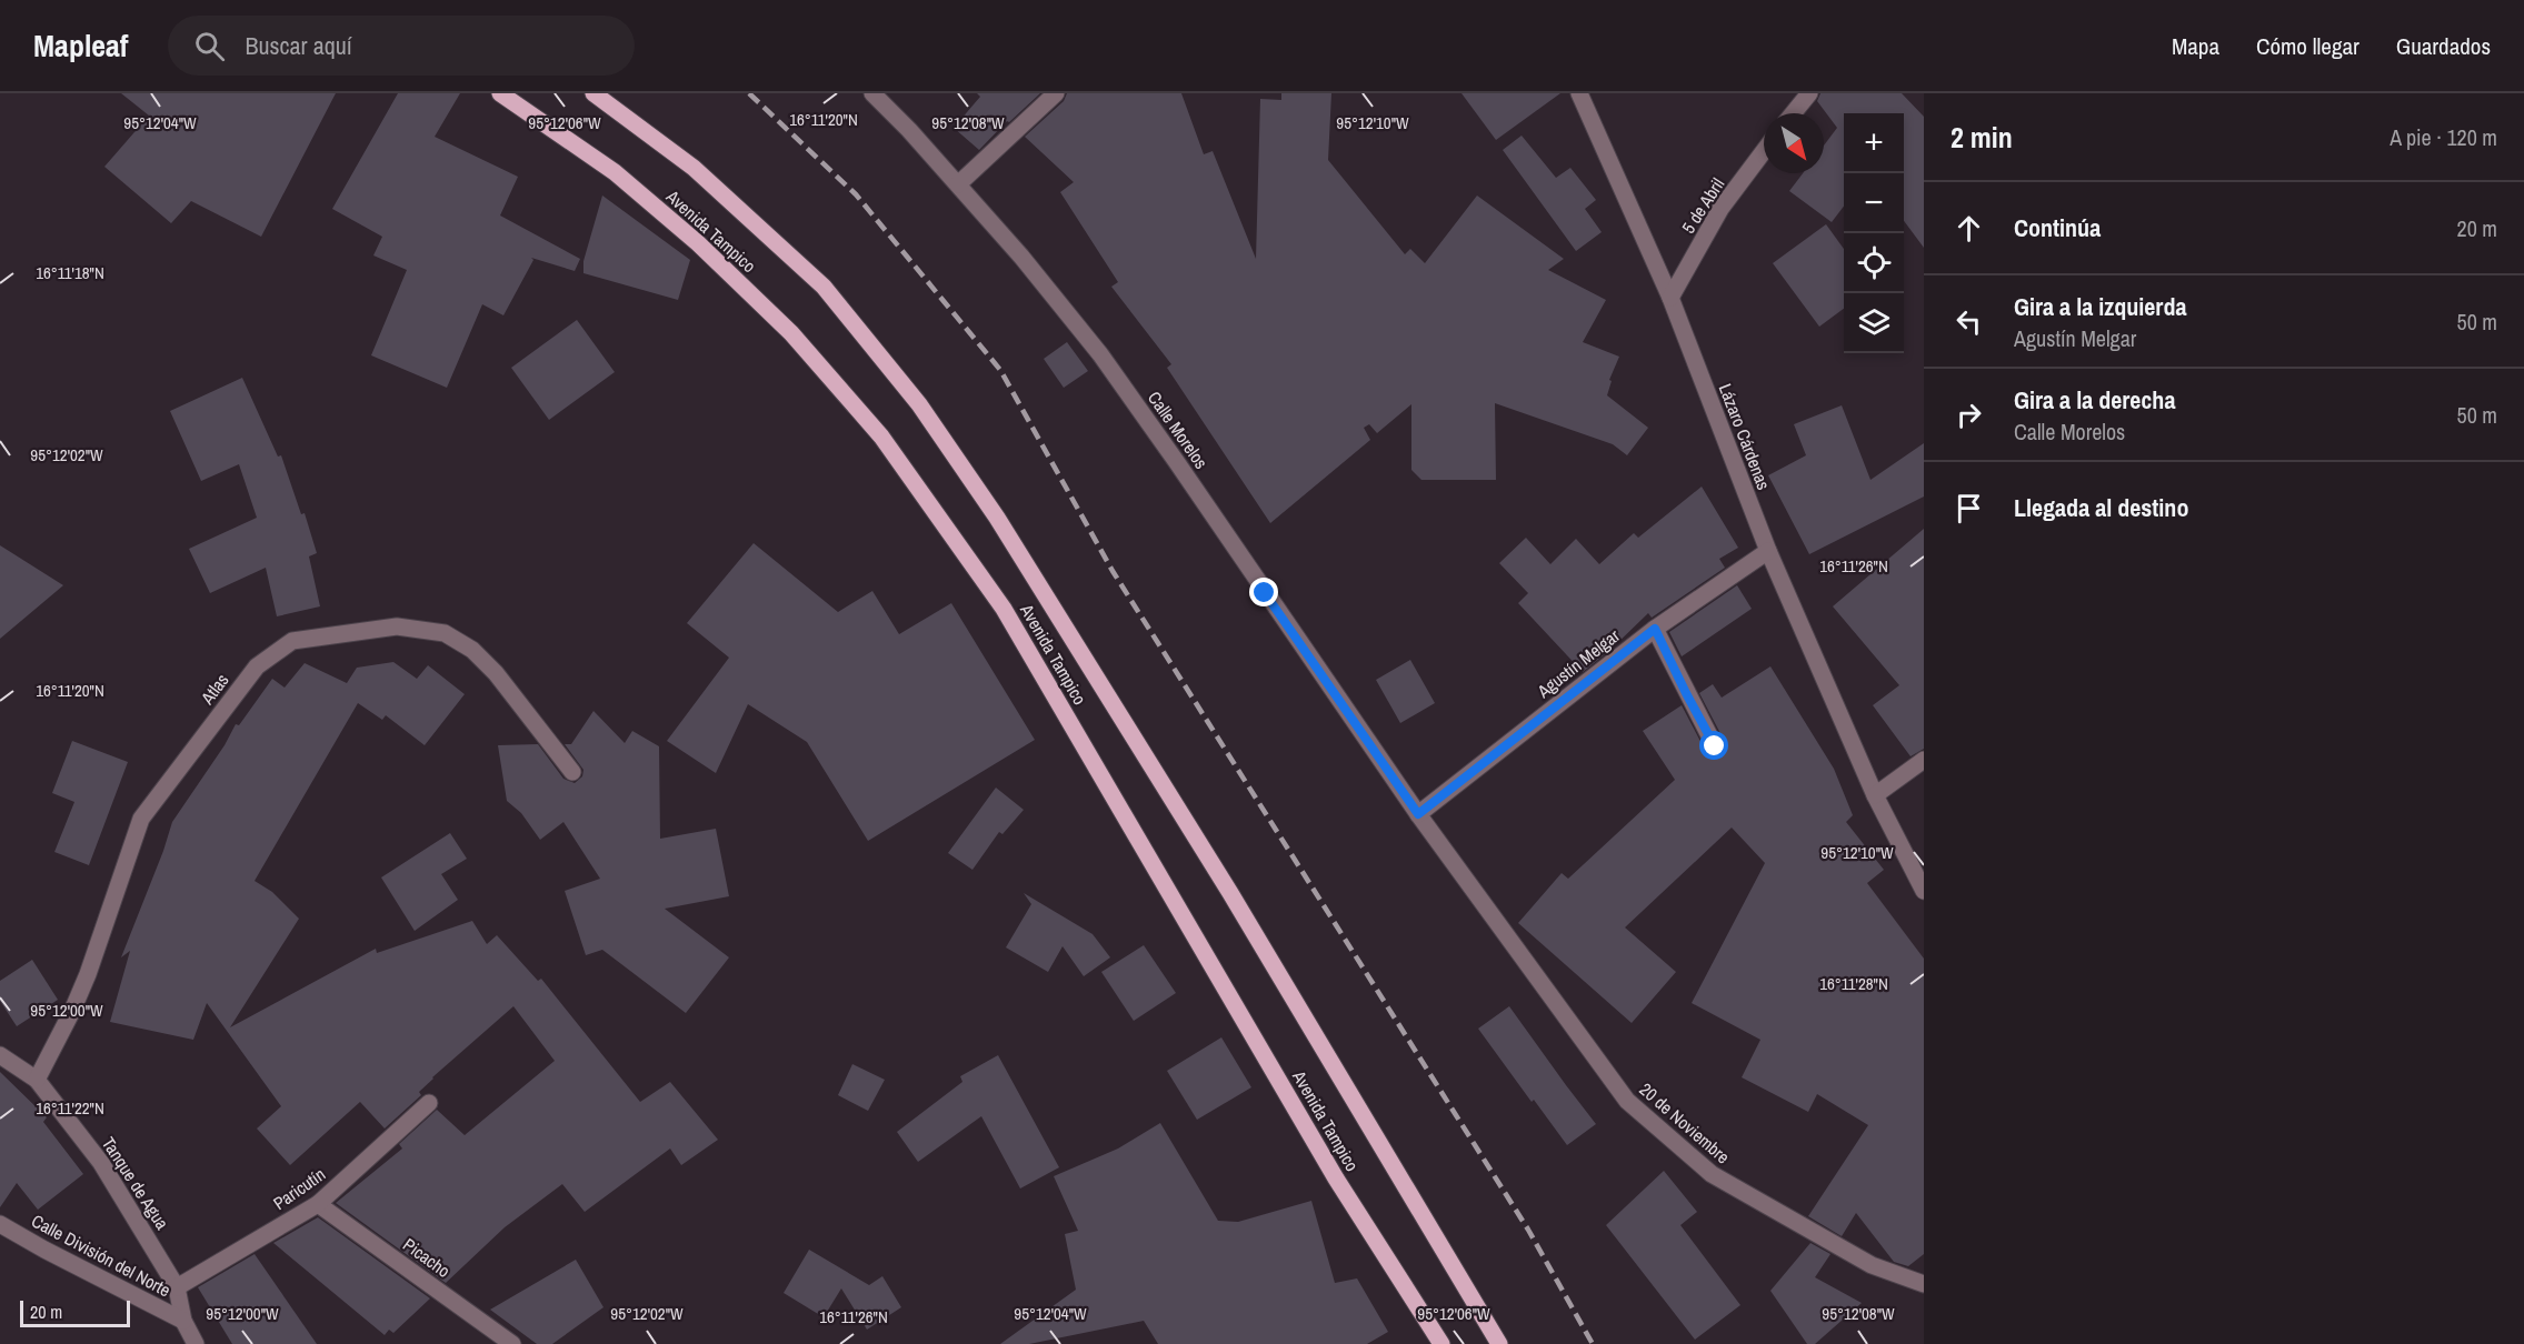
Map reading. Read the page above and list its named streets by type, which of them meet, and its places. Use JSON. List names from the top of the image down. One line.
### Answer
{"streets":{"main road":["Avenida Tampico"],"street":["5 de Abril","Calle Morelos","Lázaro Cárdenas","Agustín Melgar","Atlas","20 de Noviembre","Tanque de Agua","Paricutín","Calle División del Norte","Picacho"]},"crossings":[["5 de Abril","Lázaro Cárdenas"],["Calle Morelos","Agustín Melgar"],["Calle Morelos","20 de Noviembre"],["Lázaro Cárdenas","Agustín Melgar"],["Agustín Melgar","20 de Noviembre"],["Atlas","Tanque de Agua"],["Tanque de Agua","Paricutín"],["Tanque de Agua","Calle División del Norte"],["Paricutín","Picacho"]],"scale_bar":"20 m","north":"bottom right","page":{"header":"Mapleaf","search":"Buscar aquí","nav":["Mapa","Cómo llegar","Guardados"],"heading":["2 min","A pie · 120 m"],"map_buttons":["+","−"],"list":[["Continúa","20 m"],["Gira a la izquierda","Agustín Melgar","50 m"],["Gira a la derecha","Calle Morelos","50 m"],"Llegada al destino"],"scale":"20 m"},"coordinates":["16°11'20\"N","95°12'04\"W","95°12'06\"W","95°12'08\"W","95°12'10\"W","16°11'18\"N","95°12'02\"W","16°11'26\"N","16°11'28\"N","95°12'00\"W","16°11'22\"N"]}
